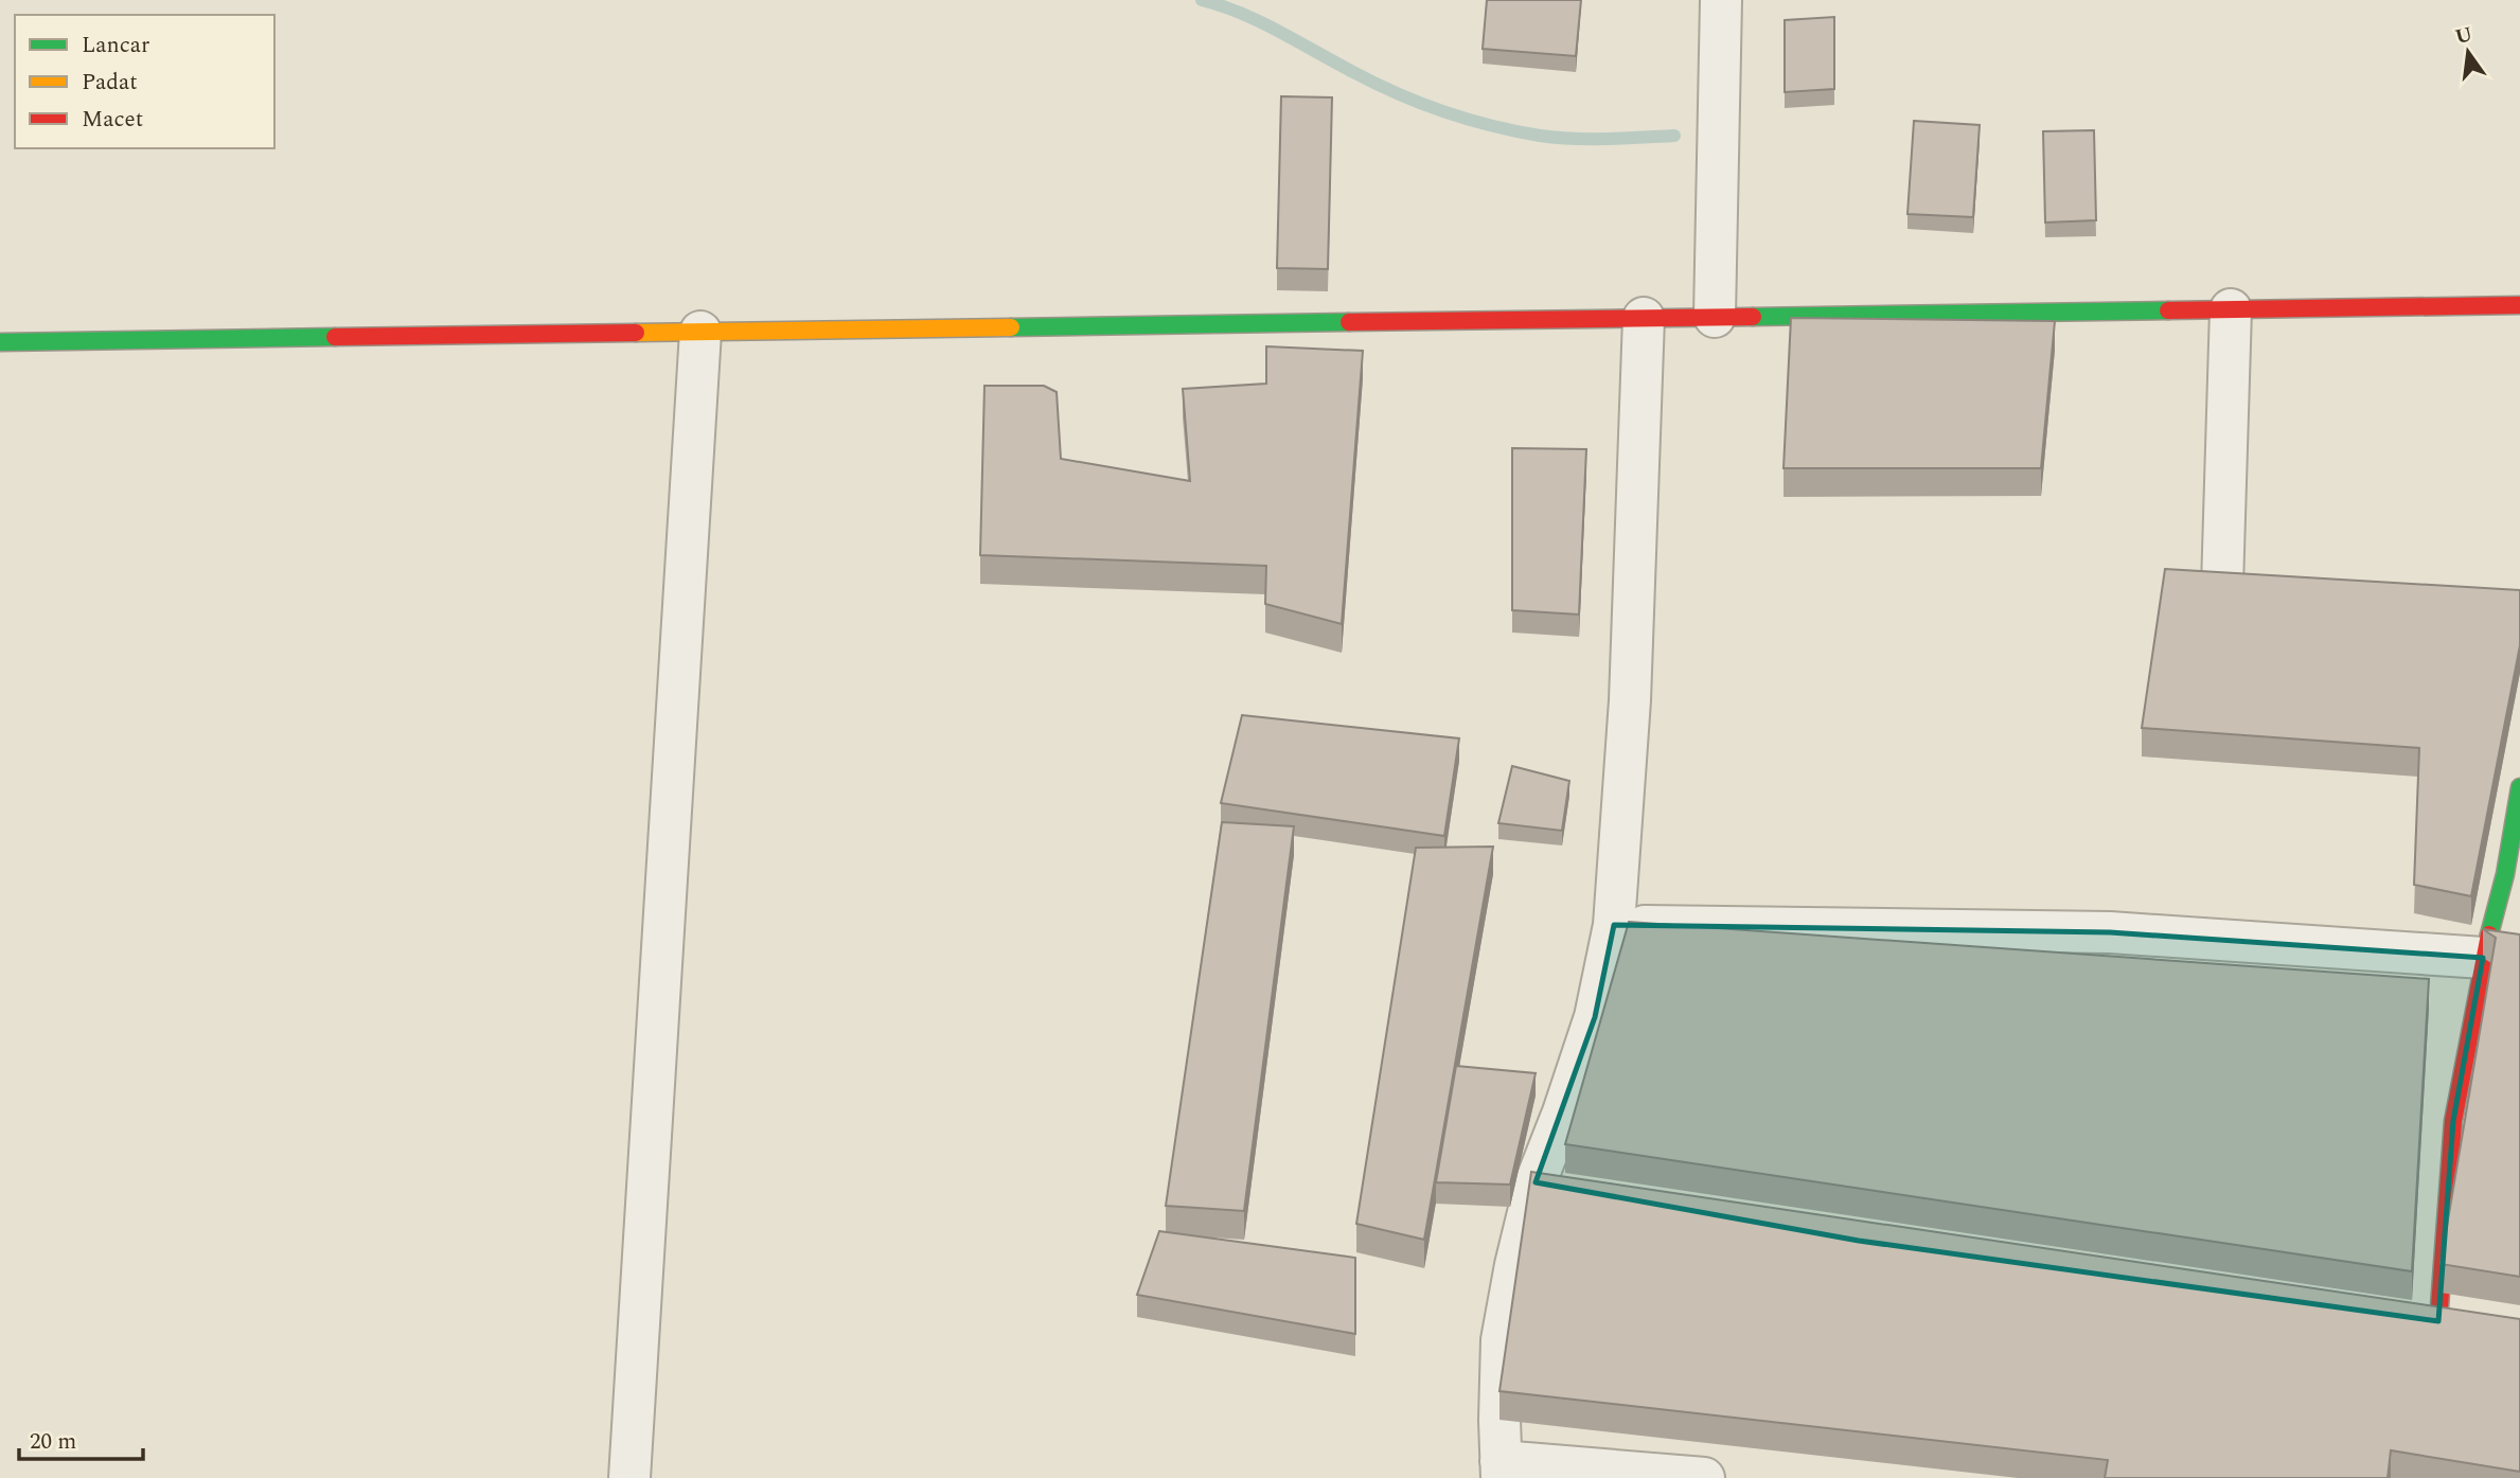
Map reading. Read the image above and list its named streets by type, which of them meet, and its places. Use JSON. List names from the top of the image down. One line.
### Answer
{"legend":["Lancar","Padat","Macet"],"scale_bar":"20 m","north":"top"}
